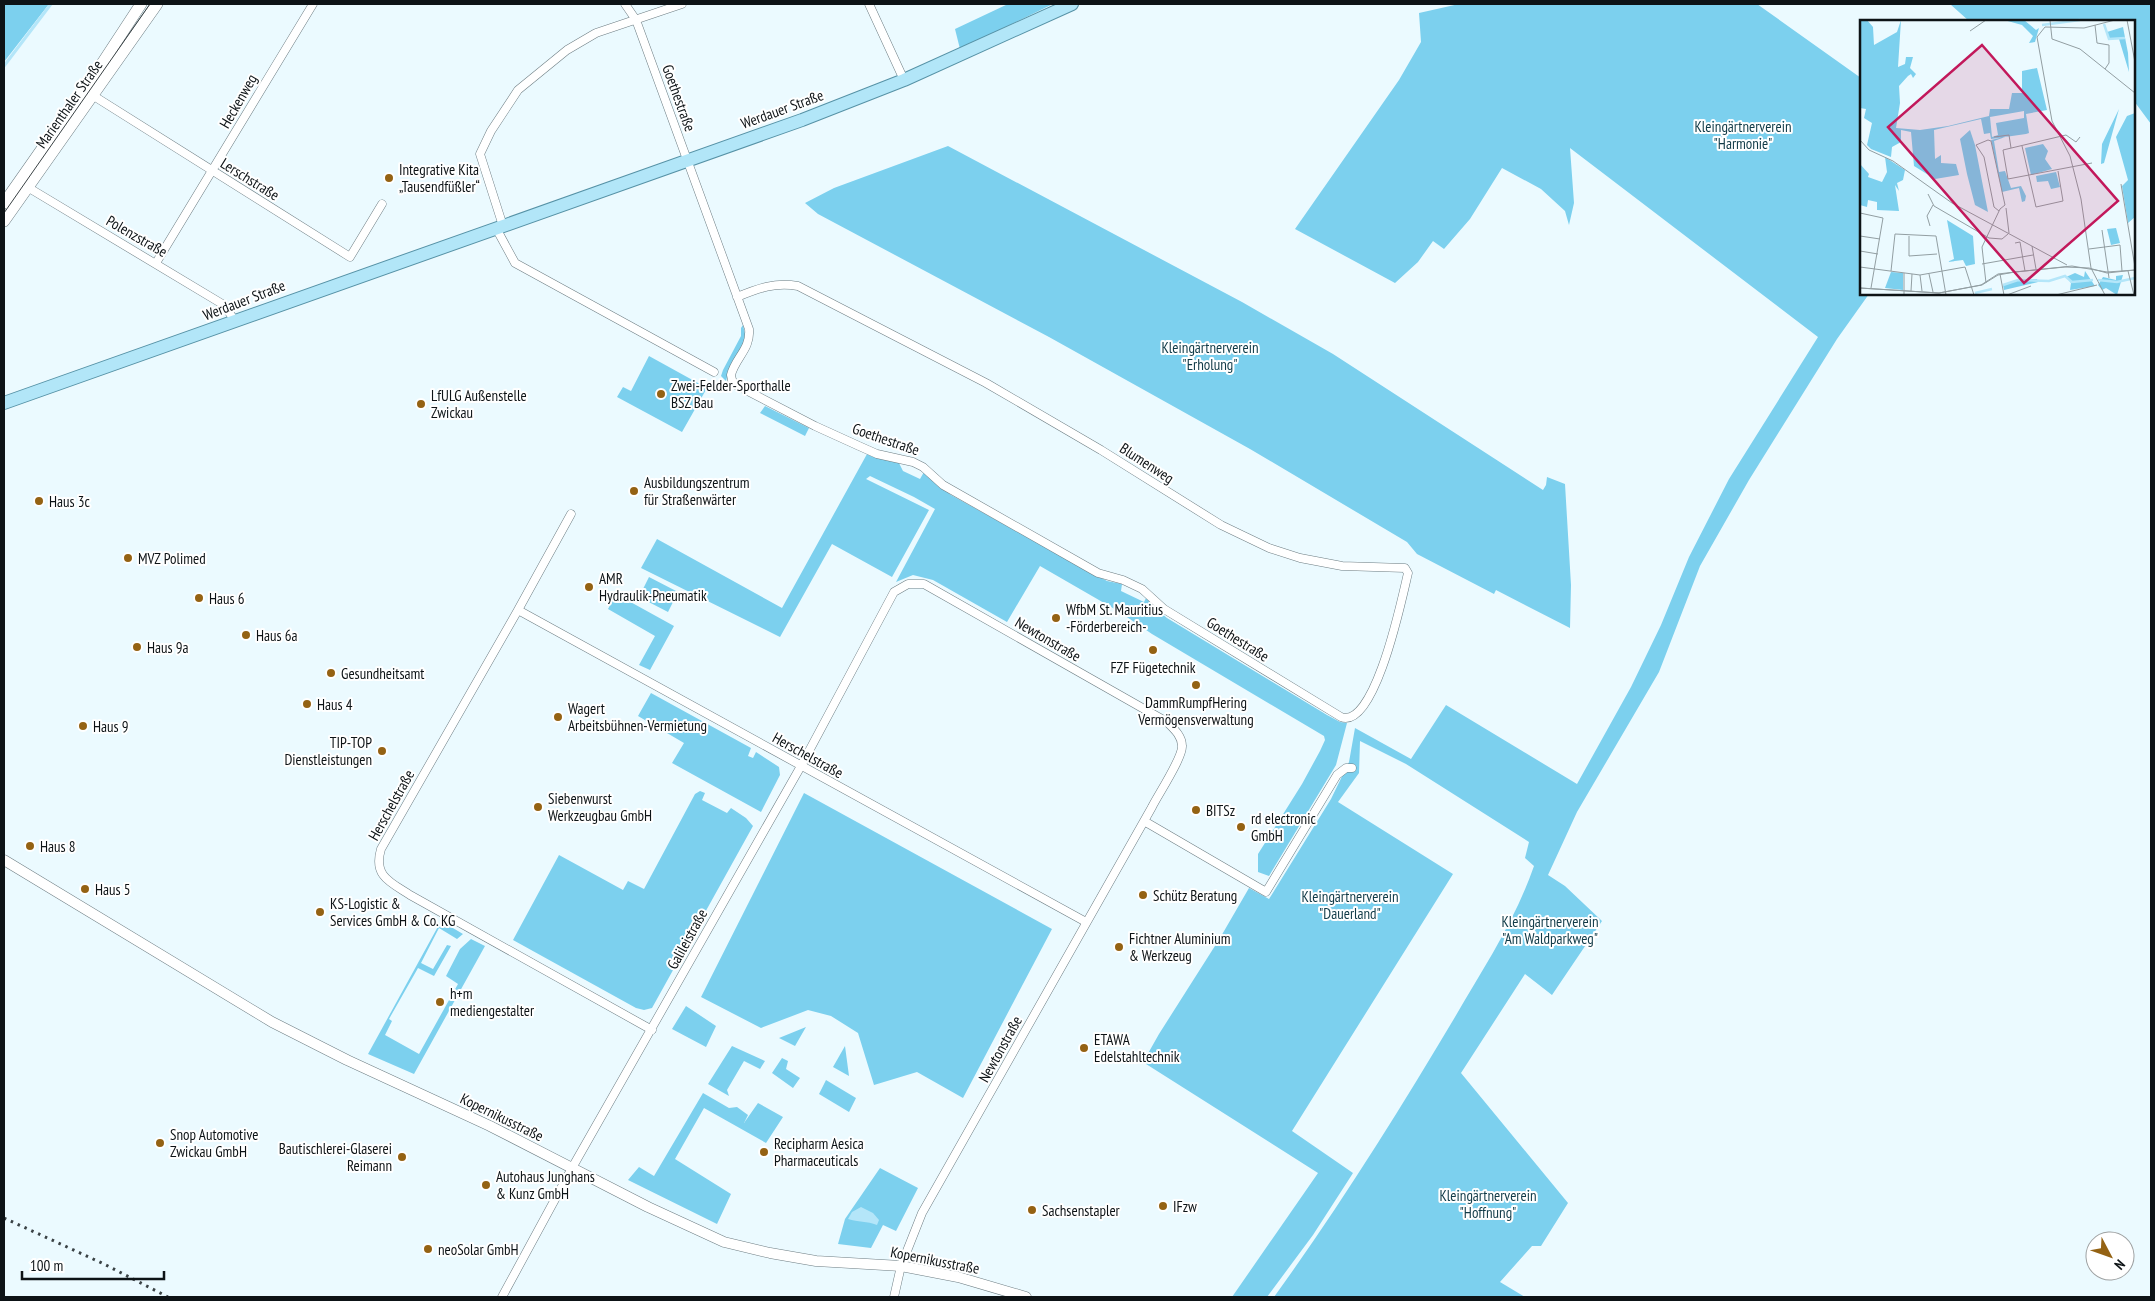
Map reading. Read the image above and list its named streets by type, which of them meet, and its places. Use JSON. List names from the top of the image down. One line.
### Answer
{"streets":{"main road":["Marienthaler Straße","Werdauer Straße"],"street":["Goethestraße","Heckenweg","Lerschstraße","Polenzstraße","Blumenweg","Newtonstraße","Herschelstraße","Galileistraße","Kopernikusstraße"]},"crossings":[["Goethestraße","Werdauer Straße"],["Goethestraße","Blumenweg"],["Heckenweg","Lerschstraße"],["Heckenweg","Polenzstraße"],["Marienthaler Straße","Lerschstraße"],["Marienthaler Straße","Polenzstraße"],["Werdauer Straße","Polenzstraße"],["Newtonstraße","Herschelstraße"],["Newtonstraße","Galileistraße"],["Newtonstraße","Kopernikusstraße"],["Herschelstraße","Galileistraße"],["Galileistraße","Kopernikusstraße"]],"parks":["Kleingärtnerverein \"Harmonie\"","Kleingärtnerverein \"Erholung\"","Kleingärtnerverein \"Dauerland\"","Kleingärtnerverein \"Am Waldparkweg\"","Kleingärtnerverein \"Hoffnung\""],"places":["Integrative Kita „Tausendfüßler“","Zwei-Felder-Sporthalle BSZ Bau","LfULG Außenstelle Zwickau","Ausbildungszentrum für Straßenwärter","Haus 3c","MVZ Polimed","AMR Hydraulik-Pneumatik","Haus 6","WfbM St. Mauritius -Förderbereich-","Haus 6a","Haus 9a","FZF Fügetechnik","Gesundheitsamt","DammRumpfHering Vermögensverwaltung","Haus 4","Wagert Arbeitsbühnen-Vermietung","Haus 9","TIP-TOP Dienstleistungen","Siebenwurst Werkzeugbau GmbH","BITSz","rd electronic GmbH","Haus 8","Haus 5","Schütz Beratung","KS-Logistic & Services GmbH & Co. KG","Fichtner Aluminium & Werkzeug","h+m mediengestalter","ETAWA Edelstahltechnik","Snop Automotive Zwickau GmbH","Recipharm Aesica Pharmaceuticals","Bautischlerei-Glaserei Reimann","Autohaus Junghans & Kunz GmbH","IFzw","Sachsenstapler","neoSolar GmbH"],"scale_bar":"100 m","north":"bottom right"}
